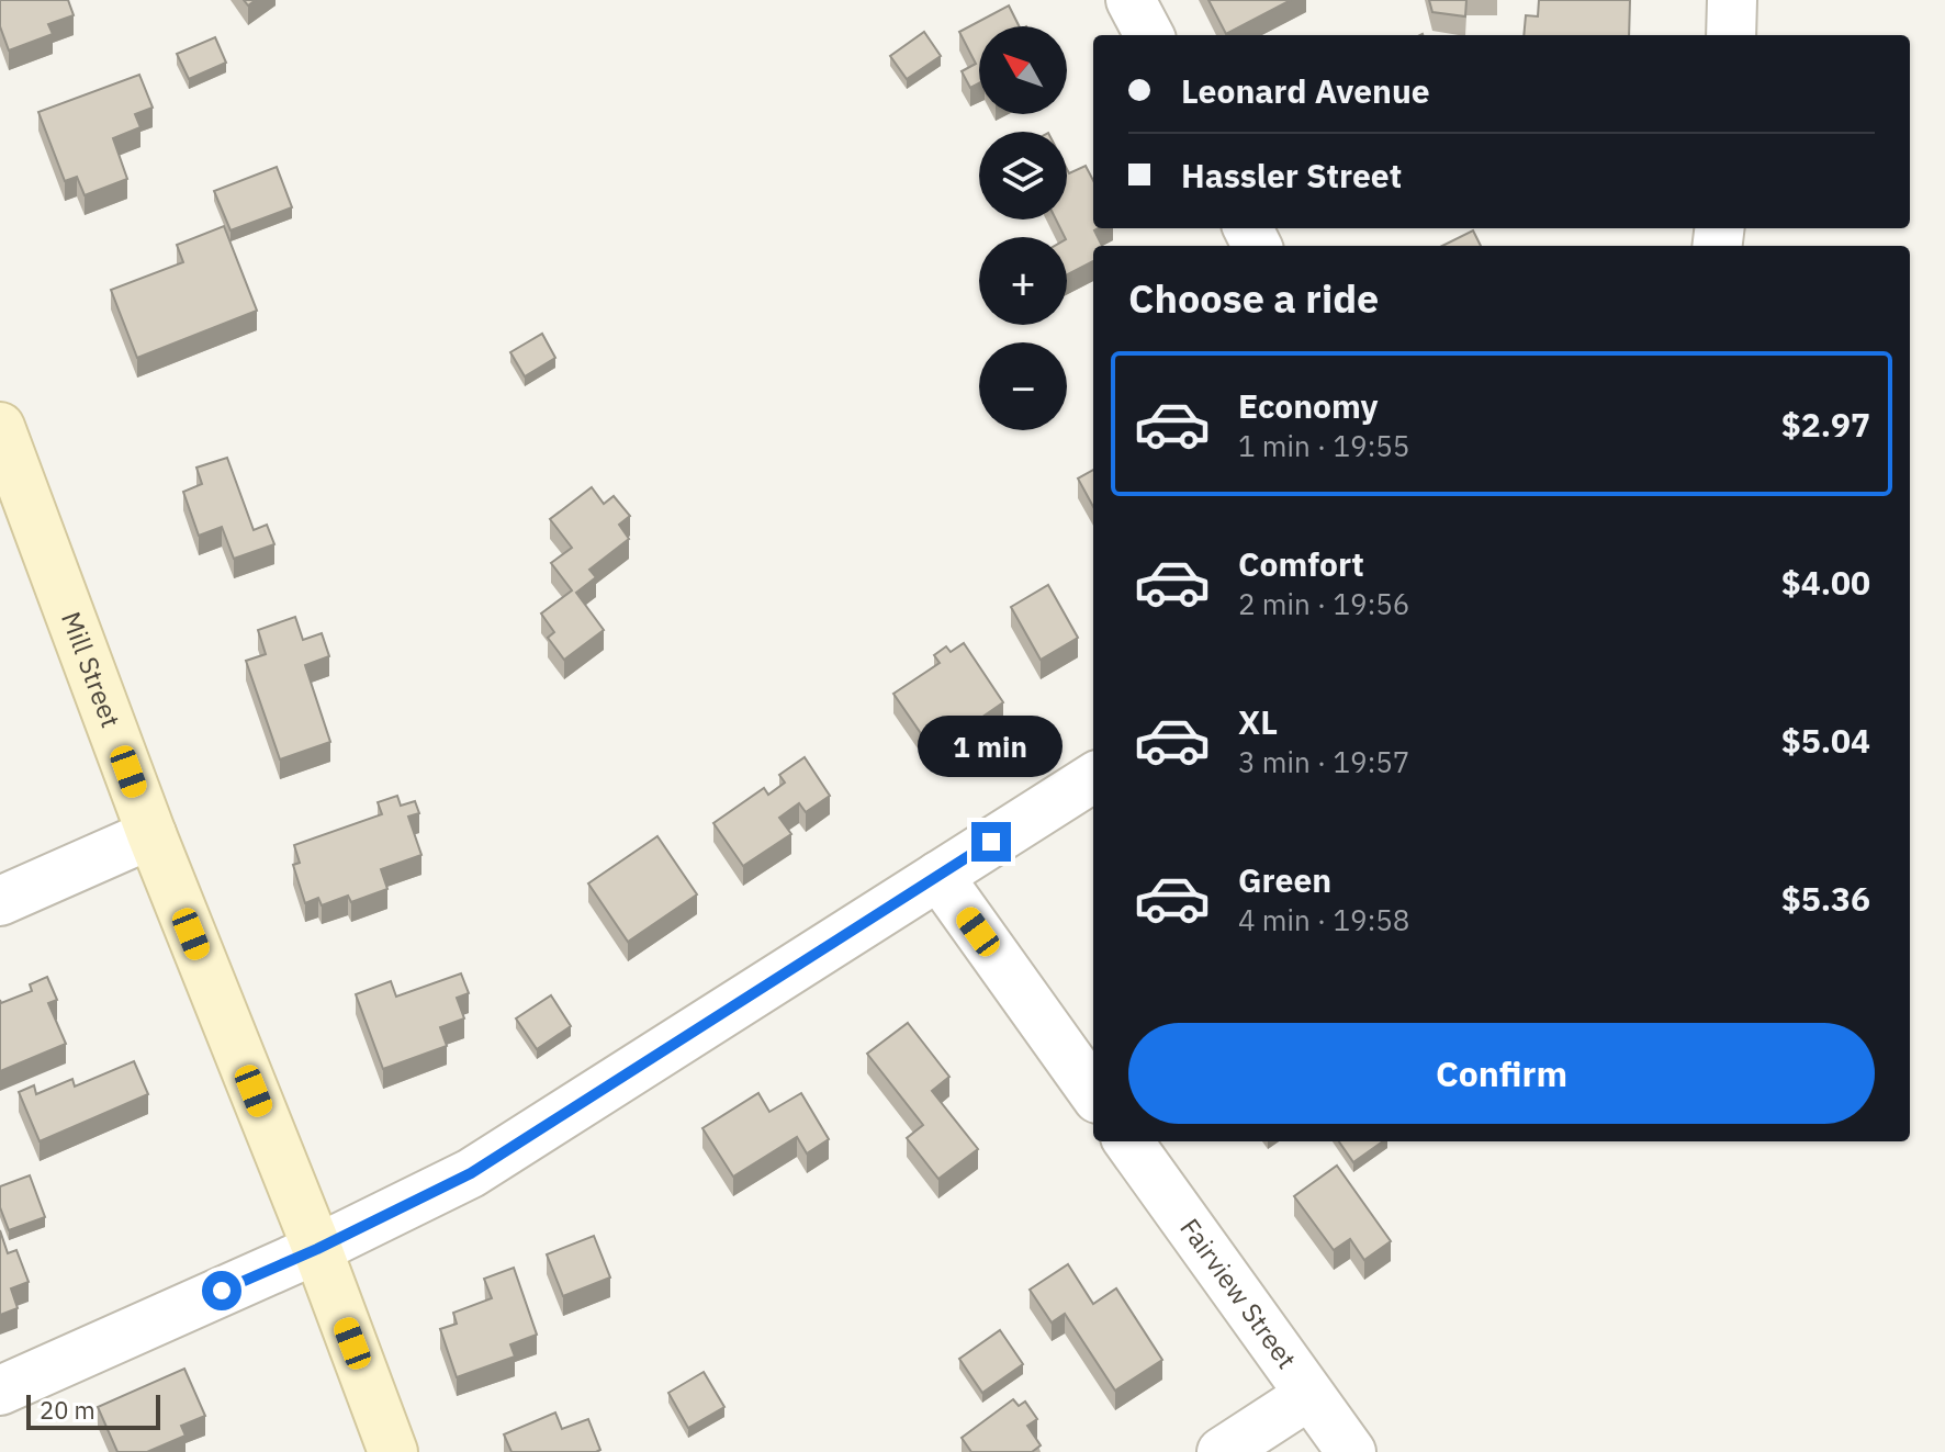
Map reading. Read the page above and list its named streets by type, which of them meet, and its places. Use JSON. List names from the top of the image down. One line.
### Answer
{"streets":{"street":["Mill Street","Fairview Street"]},"scale_bar":"20 m","north":"top left","page":{"map_buttons":["+","−"],"banner":["Leonard Avenue","Hassler Street"],"heading":"Choose a ride","list":[{"name":"Economy","note":"1 min · 19:55","value":"$2.97"},{"name":"Comfort","note":"2 min · 19:56","value":"$4.00"},{"name":"XL","note":"3 min · 19:57","value":"$5.04"},{"name":"Green","note":"4 min · 19:58","value":"$5.36"}],"bubble":"1 min","buttons":"Confirm","scale":"20 m"}}
